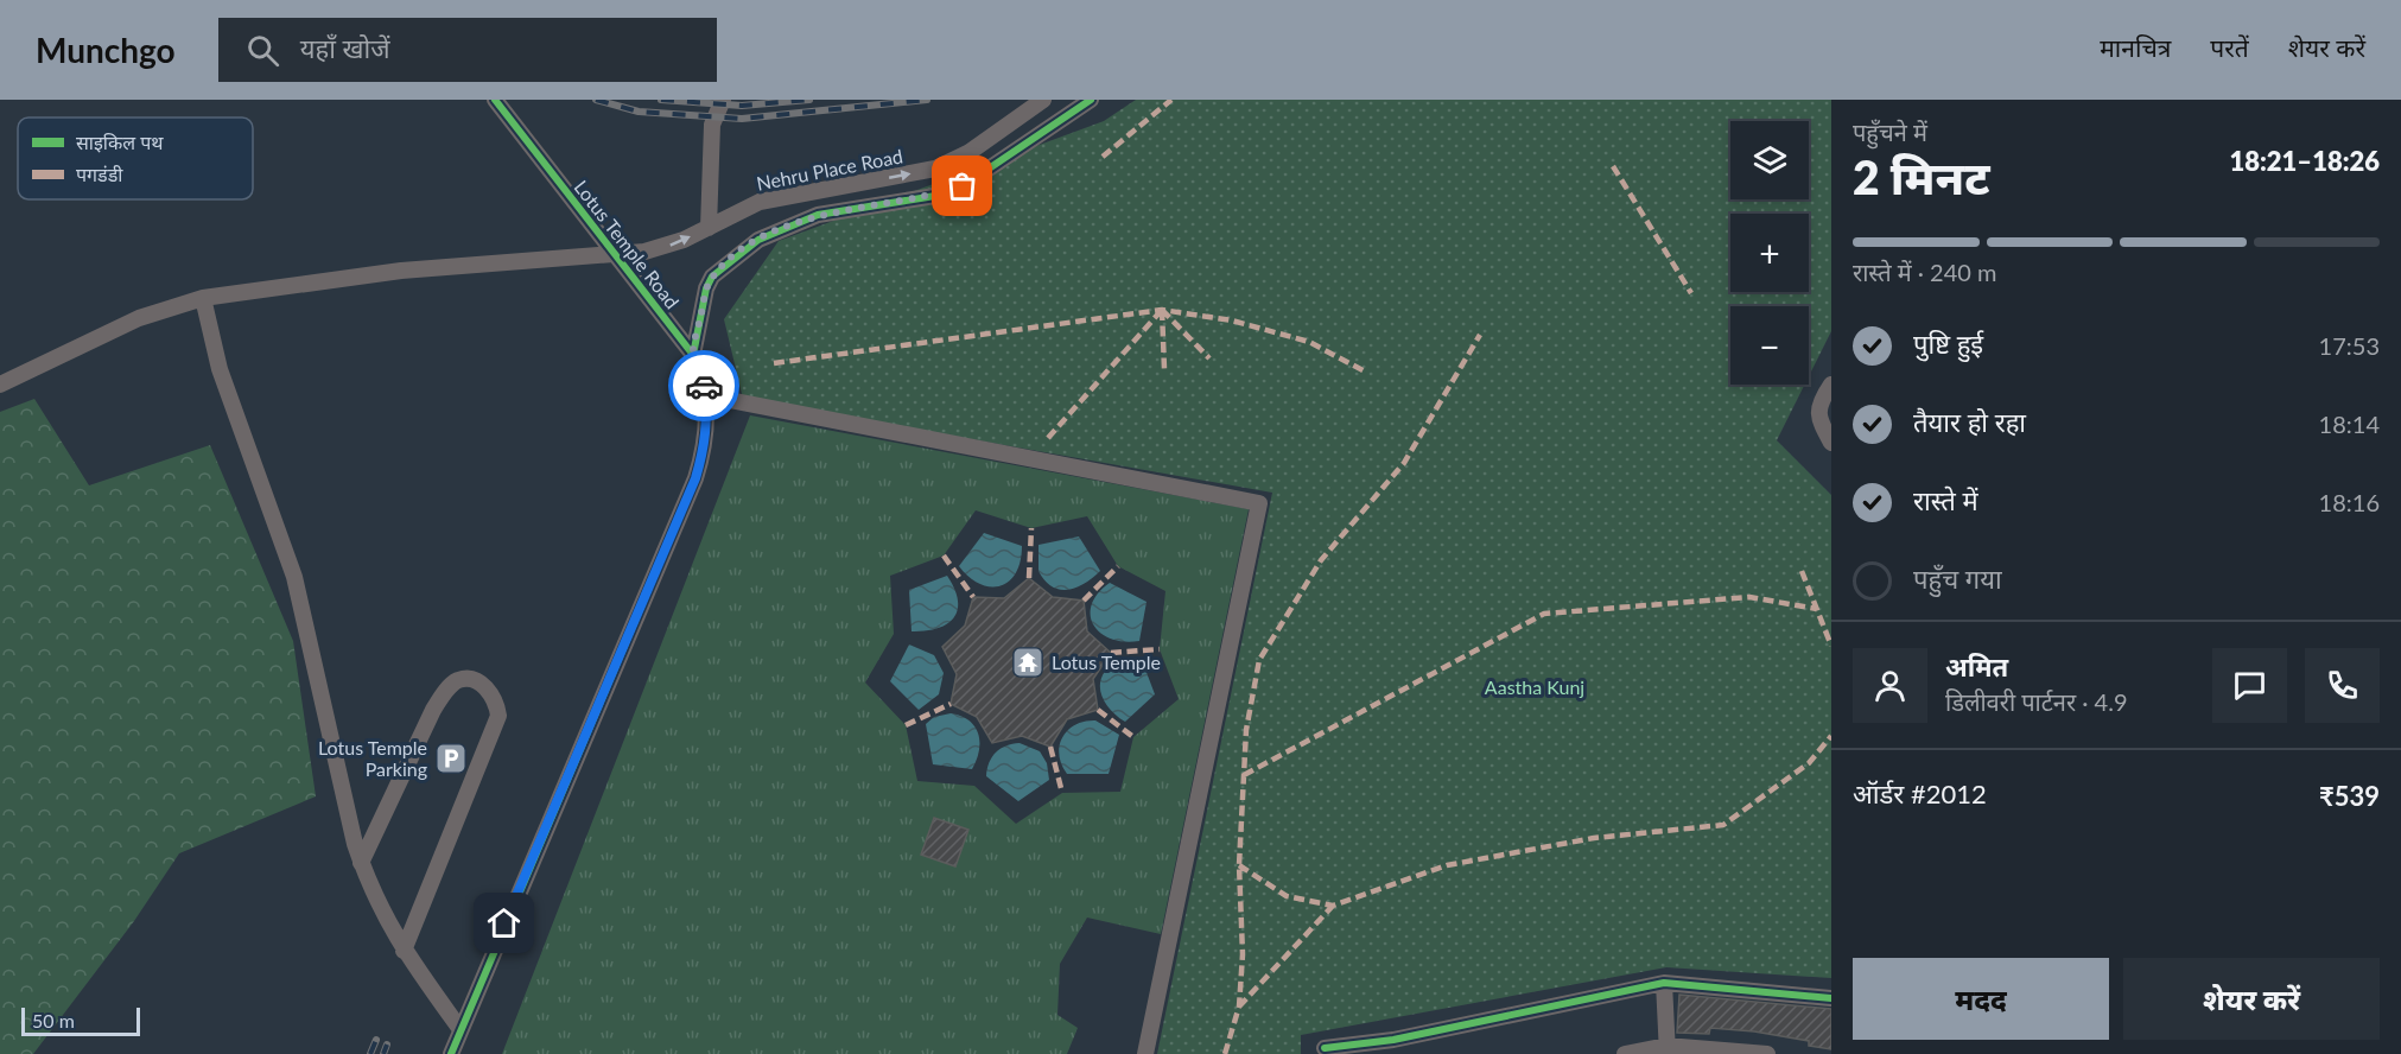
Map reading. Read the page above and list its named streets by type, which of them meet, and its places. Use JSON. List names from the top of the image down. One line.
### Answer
{"streets":{"street":["Nehru Place Road","Lotus Temple Road"]},"crossings":[["Nehru Place Road","Lotus Temple Road"]],"parks":["Aastha Kunj"],"places":{"temple":["Lotus Temple"],"parking":["Lotus Temple Parking"]},"legend":["साइकिल पथ","पगडंडी"],"scale_bar":"50 m","page":{"header":"Munchgo","search":"यहाँ खोजें","nav":["मानचित्र","परतें","शेयर करें"],"heading":["2 मिनट","पहुँचने में","18:21–18:26"],"panel":["अमित","डिलीवरी पार्टनर · 4.9","ऑर्डर #2012","₹539"],"map_buttons":["+","−"],"bar":"रास्ते में · 240 m","list":[["पुष्टि हुई","17:53"],["तैयार हो रहा","18:14"],["रास्ते में","18:16"],"पहुँच गया"],"buttons":["मदद","शेयर करें"],"scale":"50 m"}}
